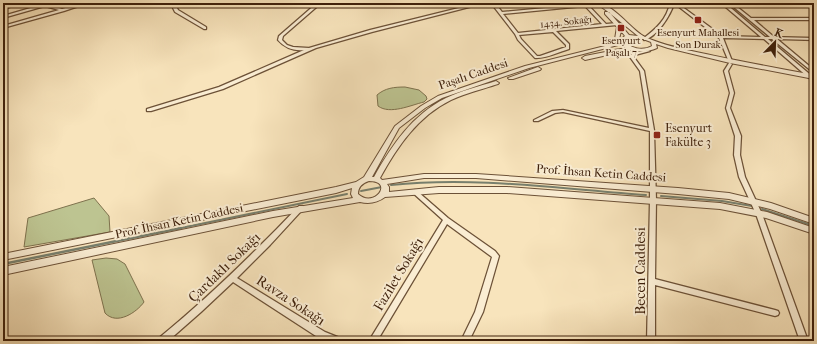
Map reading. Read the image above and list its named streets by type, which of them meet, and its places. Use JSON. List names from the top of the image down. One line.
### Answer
{"streets":{"street":["1434. Sokağı","Paşalı Caddesi","Prof. İhsan Ketin Caddesi","Çardaklı Sokağı","Becen Caddesi","Fazilet Sokağı","Ravza Sokağı"]},"crossings":[["Paşalı Caddesi","Prof. İhsan Ketin Caddesi"],["Prof. İhsan Ketin Caddesi","Çardaklı Sokağı"],["Prof. İhsan Ketin Caddesi","Becen Caddesi"],["Çardaklı Sokağı","Ravza Sokağı"]],"places":{"transit":["Esenyurt Mahallesi Son Durak","Esenyurt Paşalı 7","Esenyurt Fakülte 3"]},"north":"top right"}
